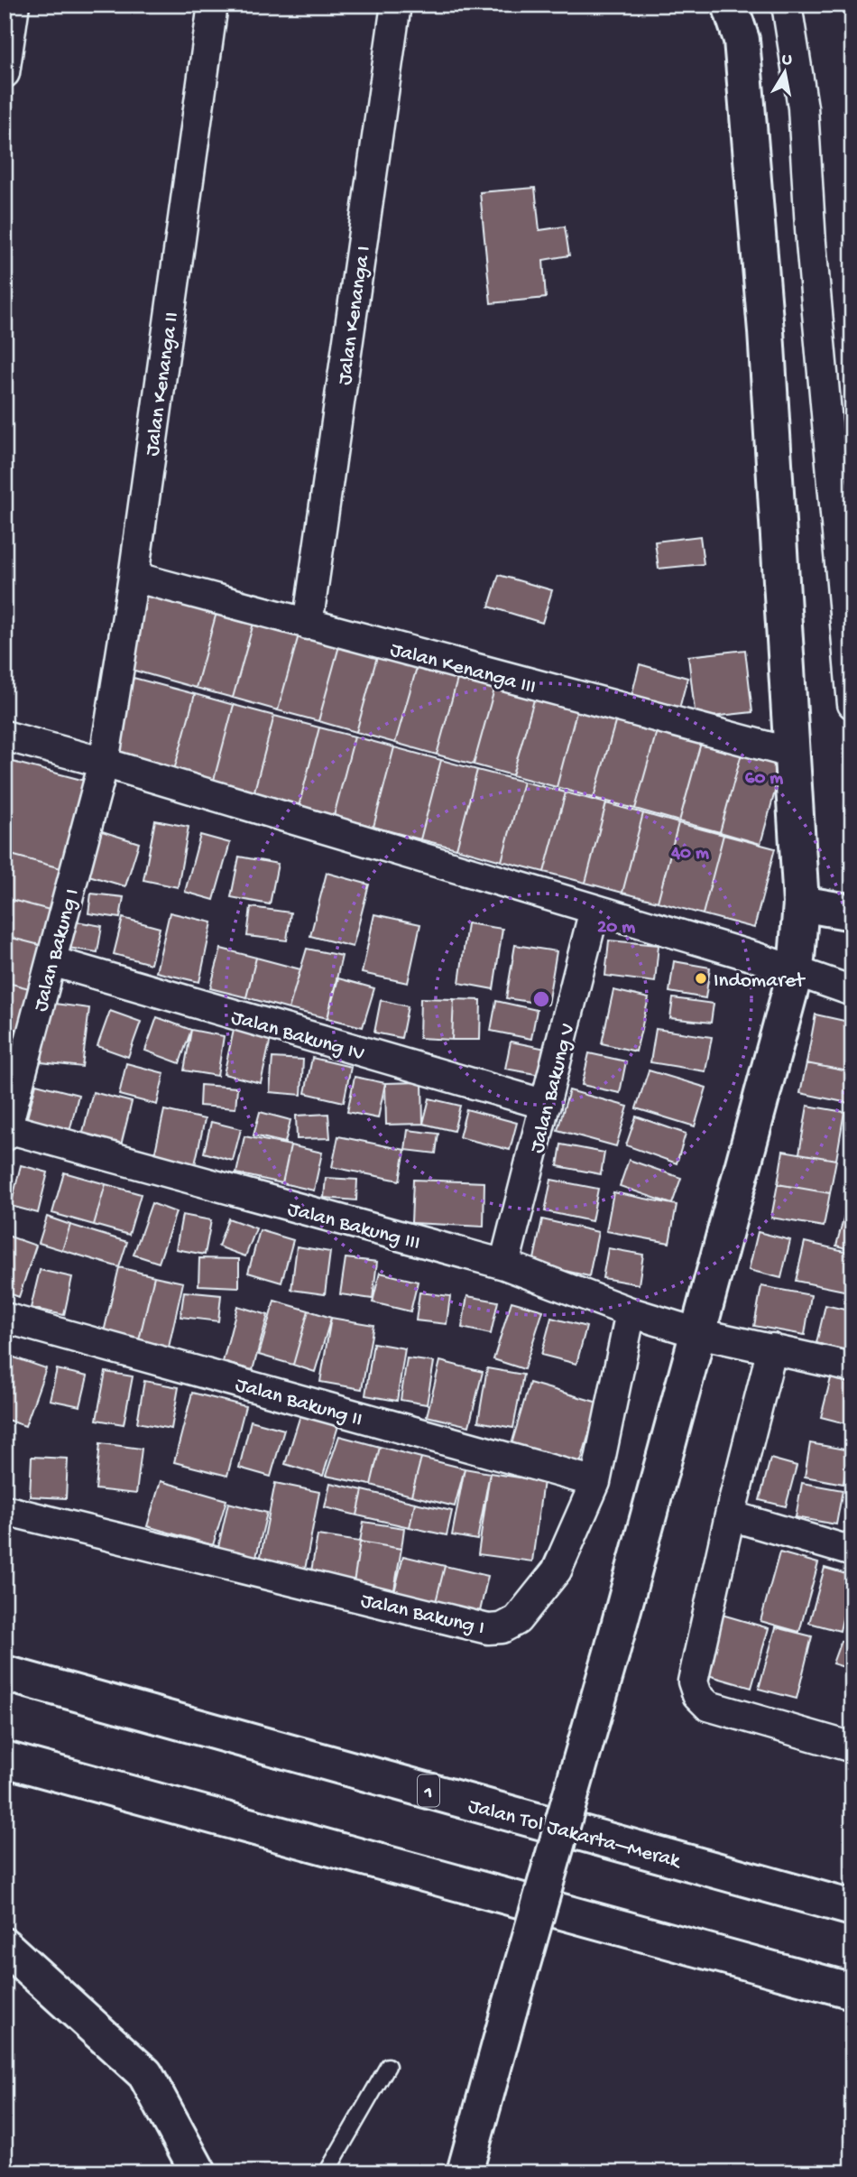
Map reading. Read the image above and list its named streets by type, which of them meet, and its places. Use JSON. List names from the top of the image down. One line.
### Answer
{"streets":{"main road":["1","Jalan Tol Jakarta–Merak"],"street":["Jalan Kenanga I","Jalan Kenanga II","Jalan Kenanga III","Jalan Bakung I","Jalan Bakung IV","Jalan Bakung V","Jalan Bakung III","Jalan Bakung II"]},"crossings":[["Jalan Kenanga I","Jalan Kenanga III"],["Jalan Kenanga II","Jalan Kenanga III"],["Jalan Kenanga II","Jalan Bakung I"],["Jalan Bakung I","Jalan Bakung IV"],["Jalan Bakung I","Jalan Bakung III"],["Jalan Bakung I","Jalan Bakung II"],["Jalan Bakung IV","Jalan Bakung V"],["Jalan Bakung V","Jalan Bakung III"]],"places":["Indomaret"],"north":"top","rings":["60 m","40 m","20 m"]}
